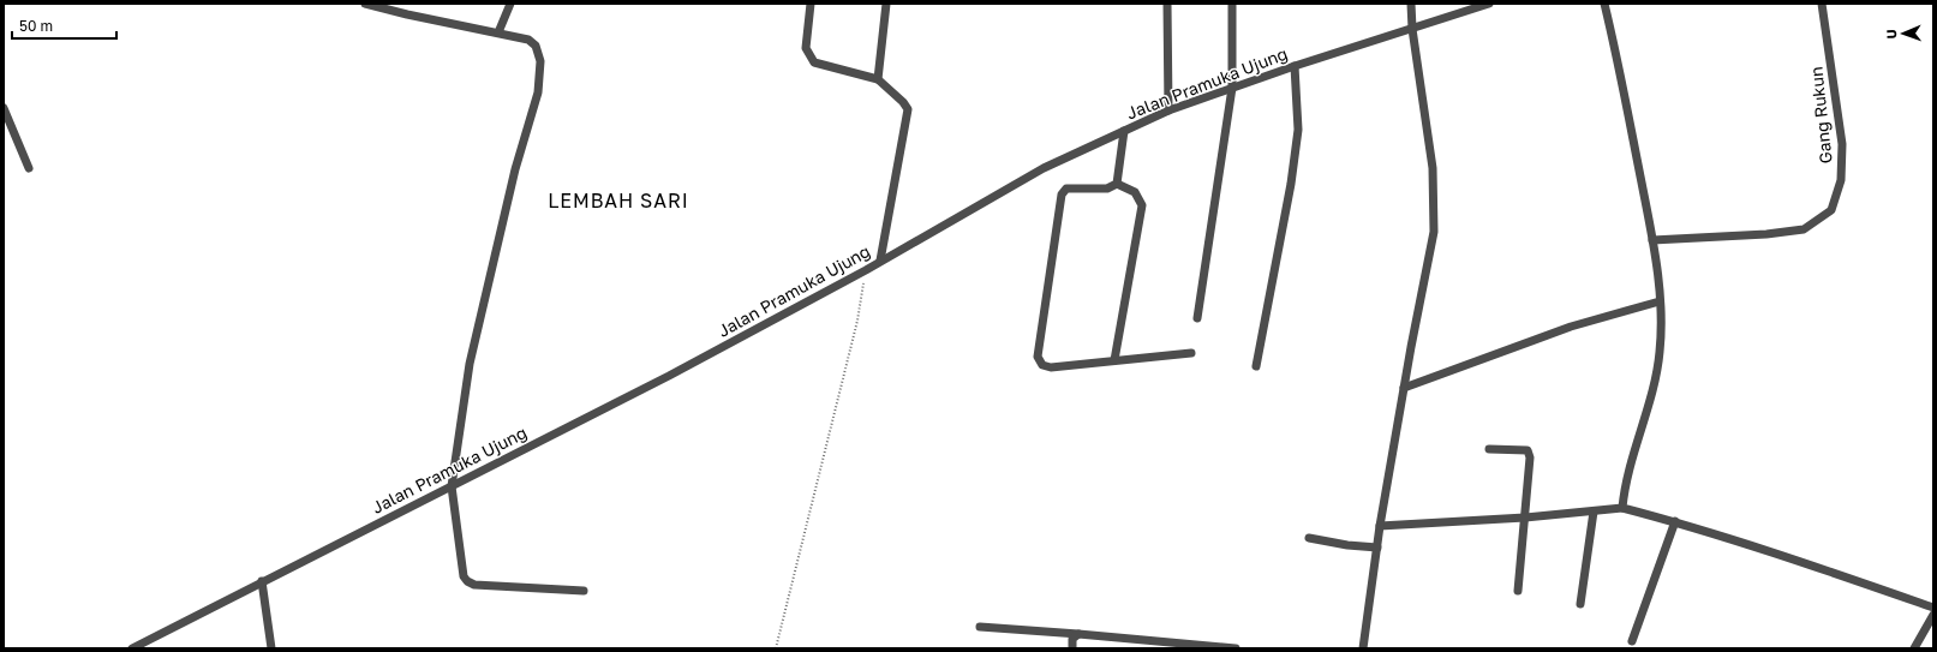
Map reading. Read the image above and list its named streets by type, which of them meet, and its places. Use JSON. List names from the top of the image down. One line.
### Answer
{"streets":{"street":["Jalan Pramuka Ujung","Gang Rukun"]},"districts":["LEMBAH SARI"],"scale_bar":"50 m","north":"left"}
